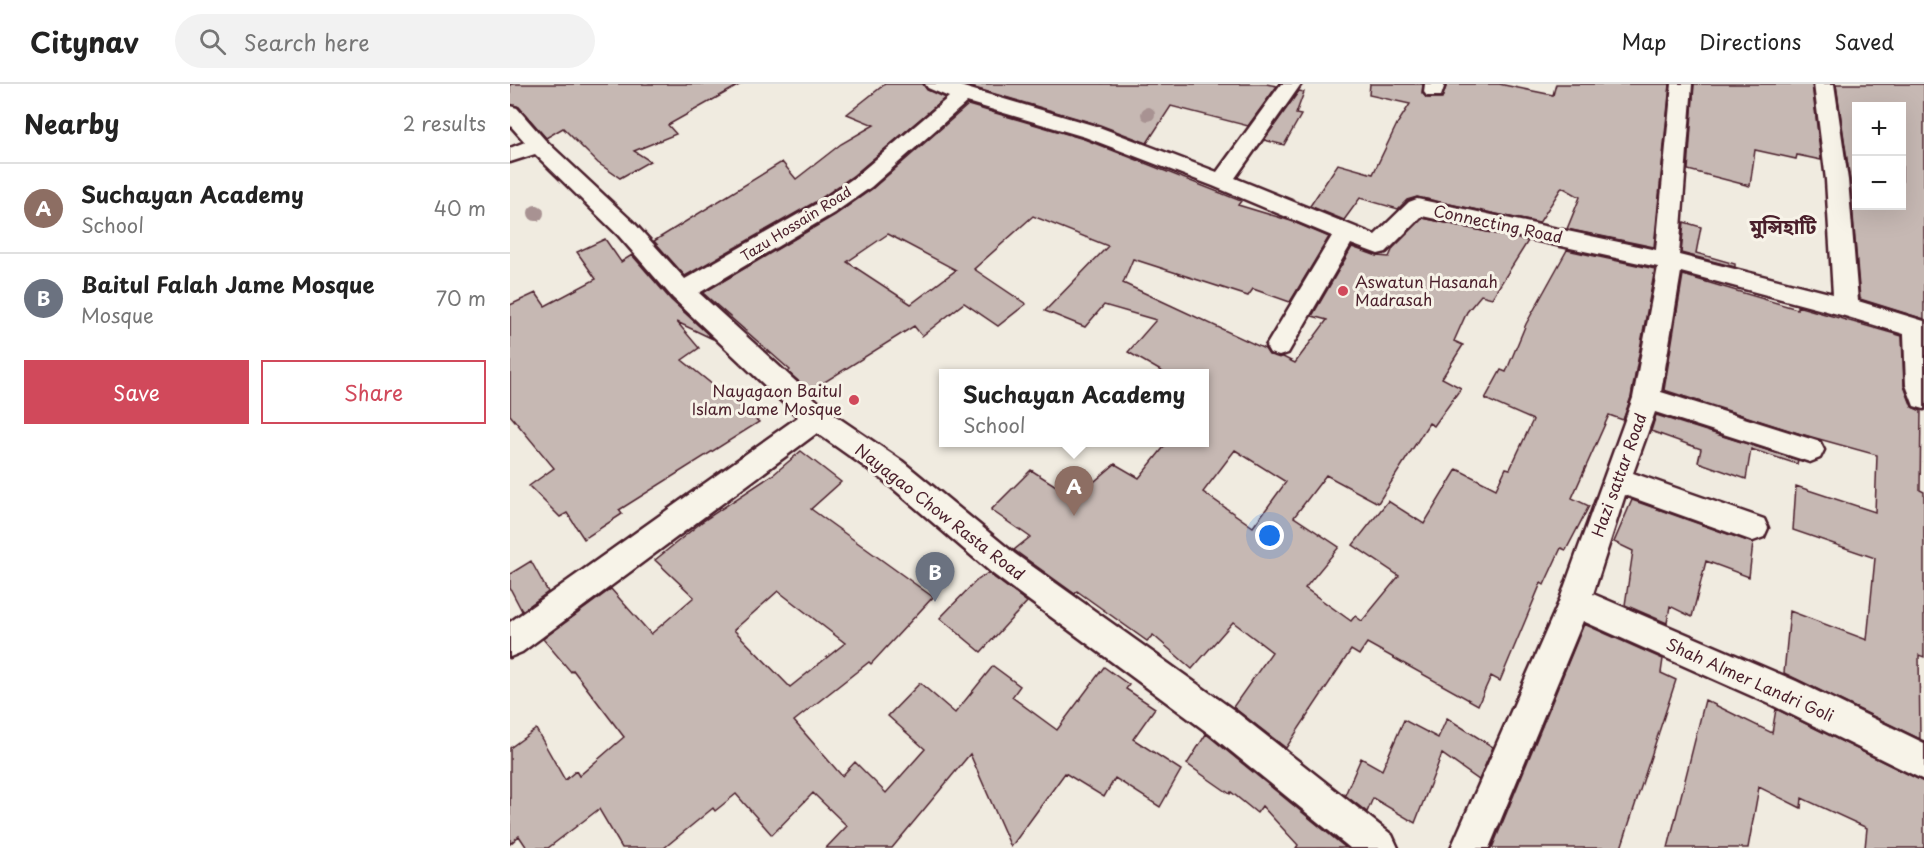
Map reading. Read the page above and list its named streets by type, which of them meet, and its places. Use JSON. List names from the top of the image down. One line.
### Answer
{"streets":{"street":["Tazu Hossain Road","Connecting Road","Hazi sattar Road","Nayagao Chow Rasta Road","Shah Almer Landri Goli"]},"crossings":[["Tazu Hossain Road","Nayagao Chow Rasta Road"],["Connecting Road","Hazi sattar Road"],["Hazi sattar Road","Shah Almer Landri Goli"]],"districts":["মুন্সিহাটি"],"places":["Aswatun Hasanah Madrasah","Nayagaon Baitul Islam Jame Mosque"],"page":{"header":"Citynav","search":"Search here","nav":["Map","Directions","Saved"],"heading":["Nearby","2 results"],"map_buttons":["+","−"],"list":[{"mark":"A","name":"Suchayan Academy","note":"School","value":"40 m"},{"mark":"B","name":"Baitul Falah Jame Mosque","note":"Mosque","value":"70 m"}],"buttons":["Save","Share"],"popup":["Suchayan Academy","School"],"pins":["A","B"]}}
